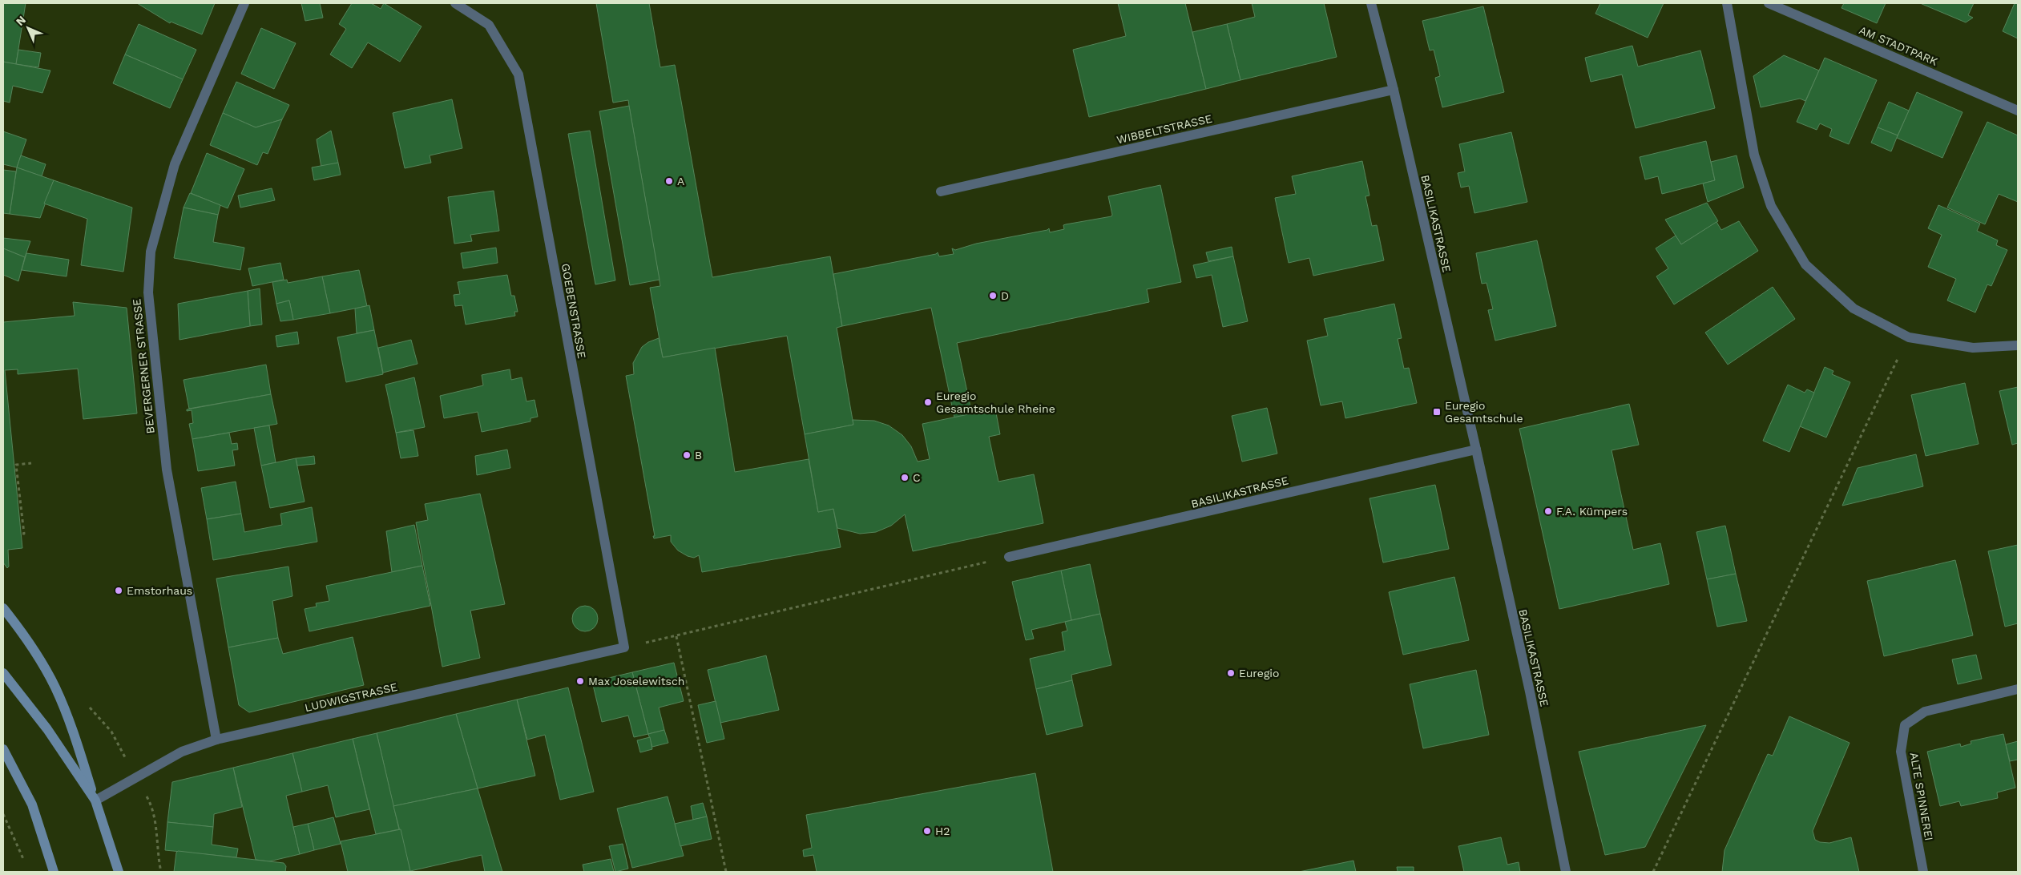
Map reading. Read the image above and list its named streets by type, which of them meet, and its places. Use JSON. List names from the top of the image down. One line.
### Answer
{"streets":{"street":["AM STADTPARK","WIBBELTSTRASSE","BASILIKASTRASSE","GOEBENSTRASSE","BEVERGERNER STRASSE","LUDWIGSTRASSE","ALTE SPINNEREI"]},"crossings":[["WIBBELTSTRASSE","BASILIKASTRASSE"],["GOEBENSTRASSE","LUDWIGSTRASSE"],["BEVERGERNER STRASSE","LUDWIGSTRASSE"]],"places":{"other":["A","D","Euregio Gesamtschule Rheine","B","C","F.A. Kümpers","Emstorhaus","Euregio","Max Joselewitsch","H2"],"transit":["Euregio Gesamtschule"]},"north":"top left"}
